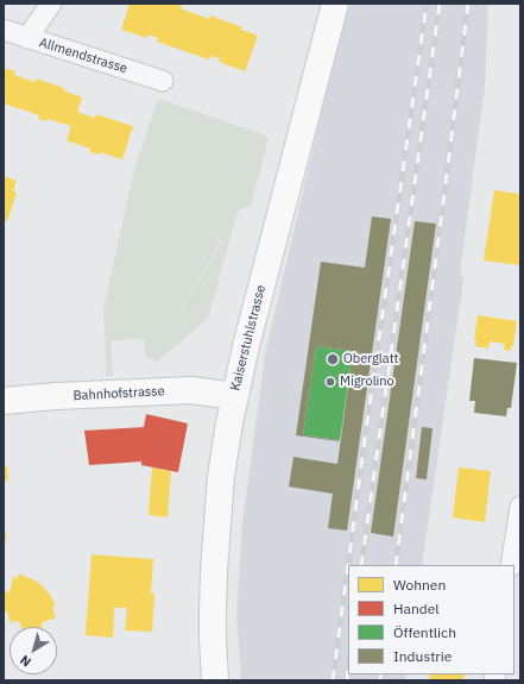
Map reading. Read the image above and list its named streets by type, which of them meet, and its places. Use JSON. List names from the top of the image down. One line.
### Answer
{"streets":{"main road":["Kaiserstuhlstrasse","Bahnhofstrasse"],"street":["Allmendstrasse"]},"crossings":[["Kaiserstuhlstrasse","Bahnhofstrasse"]],"places":["Oberglatt","Migrolino"],"legend":["Wohnen","Handel","Öffentlich","Industrie"],"north":"bottom left"}
